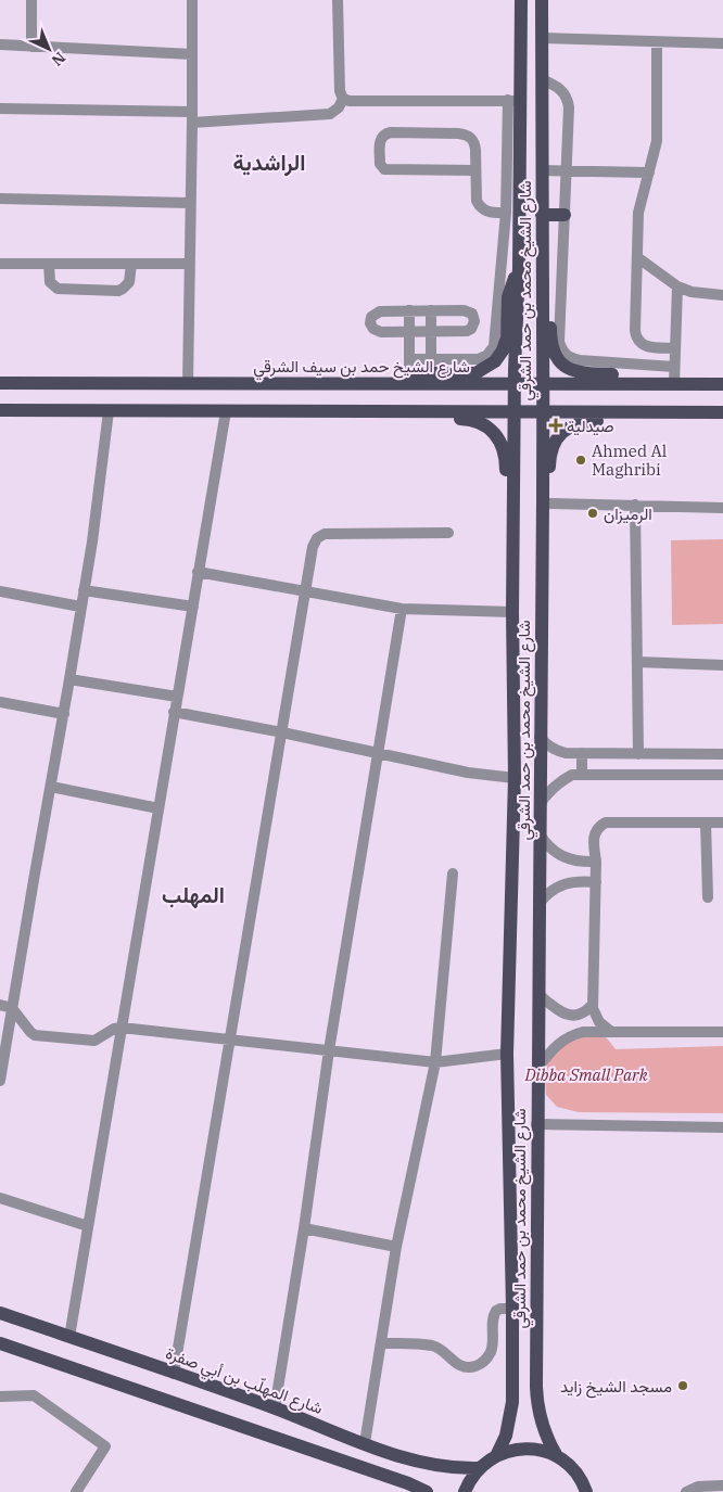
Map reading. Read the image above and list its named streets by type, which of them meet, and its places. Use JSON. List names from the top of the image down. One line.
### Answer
{"streets":{"main road":["شارع الشيخ محمد بن حمد الشرقي","شارع الشيخ حمد بن سيف الشرقي","شارع المهلّب بن أبي صفرة"]},"crossings":[["شارع الشيخ محمد بن حمد الشرقي","شارع الشيخ حمد بن سيف الشرقي"]],"districts":["الراشدية","المهلب"],"parks":["Dibba Small Park"],"places":{"health":["صيدلية"],"other":["Ahmed Al Maghribi","الرميزان","مسجد الشيخ زايد"]},"north":"bottom right"}
